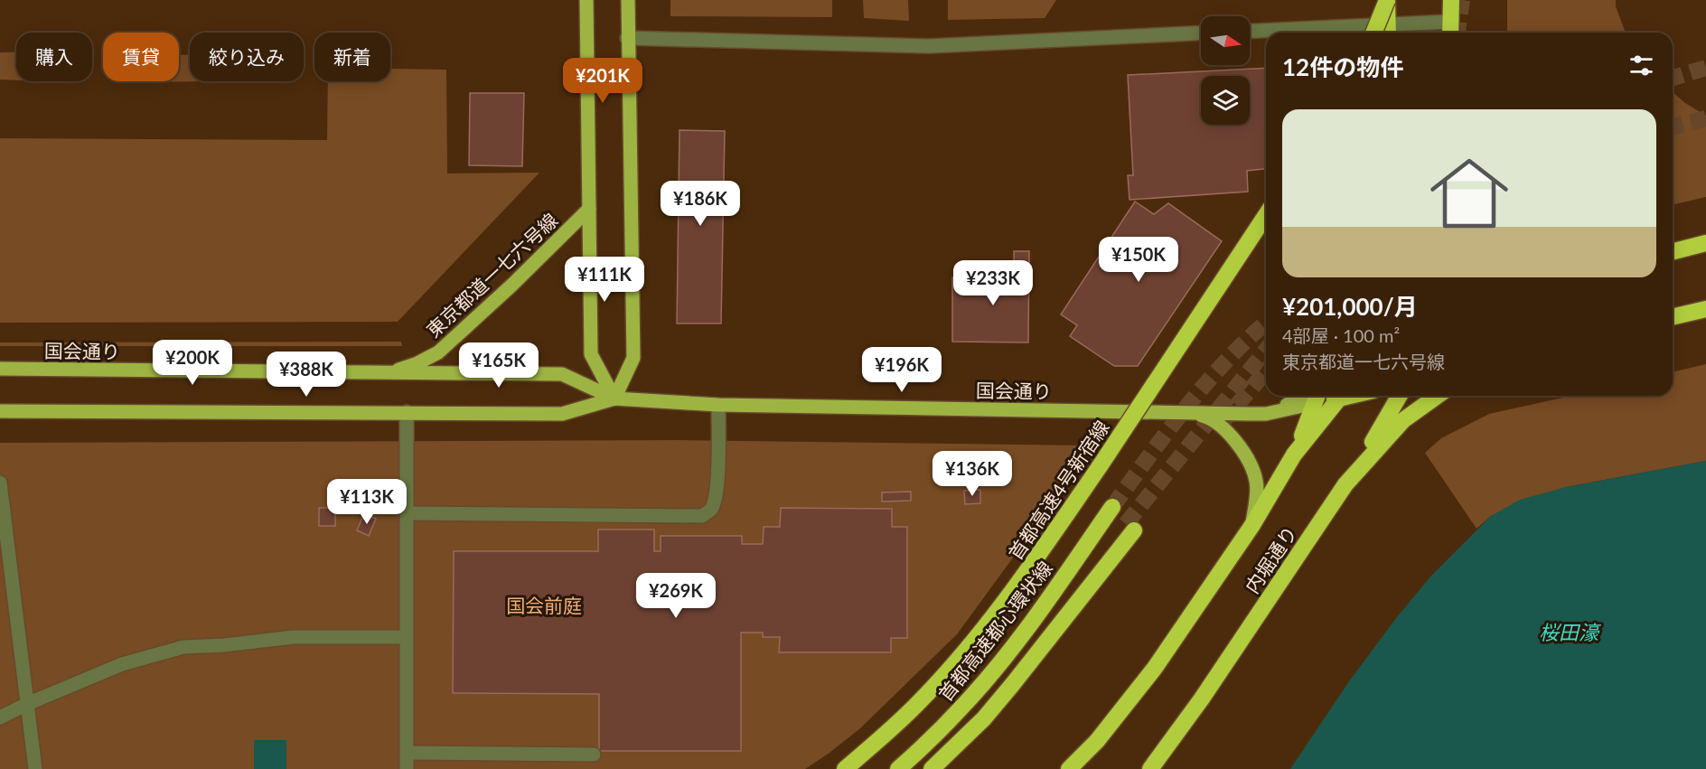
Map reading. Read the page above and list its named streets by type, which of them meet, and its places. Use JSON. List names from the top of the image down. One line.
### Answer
{"streets":{"highway":["首都高速4号新宿線","内堀通り","首都高速都心環状線"],"main road":["東京都道一七六号線","国会通り"]},"crossings":[["東京都道一七六号線","国会通り"]],"water":["桜田濠"],"parks":["国会前庭"],"north":"right","page":{"chip":["購入","賃貸","絞り込み","新着"],"heading":"12件の物件","price":["¥201K","¥186K","¥150K","¥111K","¥233K","¥200K","¥165K","¥196K","¥388K","¥136K","¥113K","¥269K"],"list":[{"name":"¥201,000/月","note":"4部屋 · 100 m² · 東京都道一七六号線"}]}}
